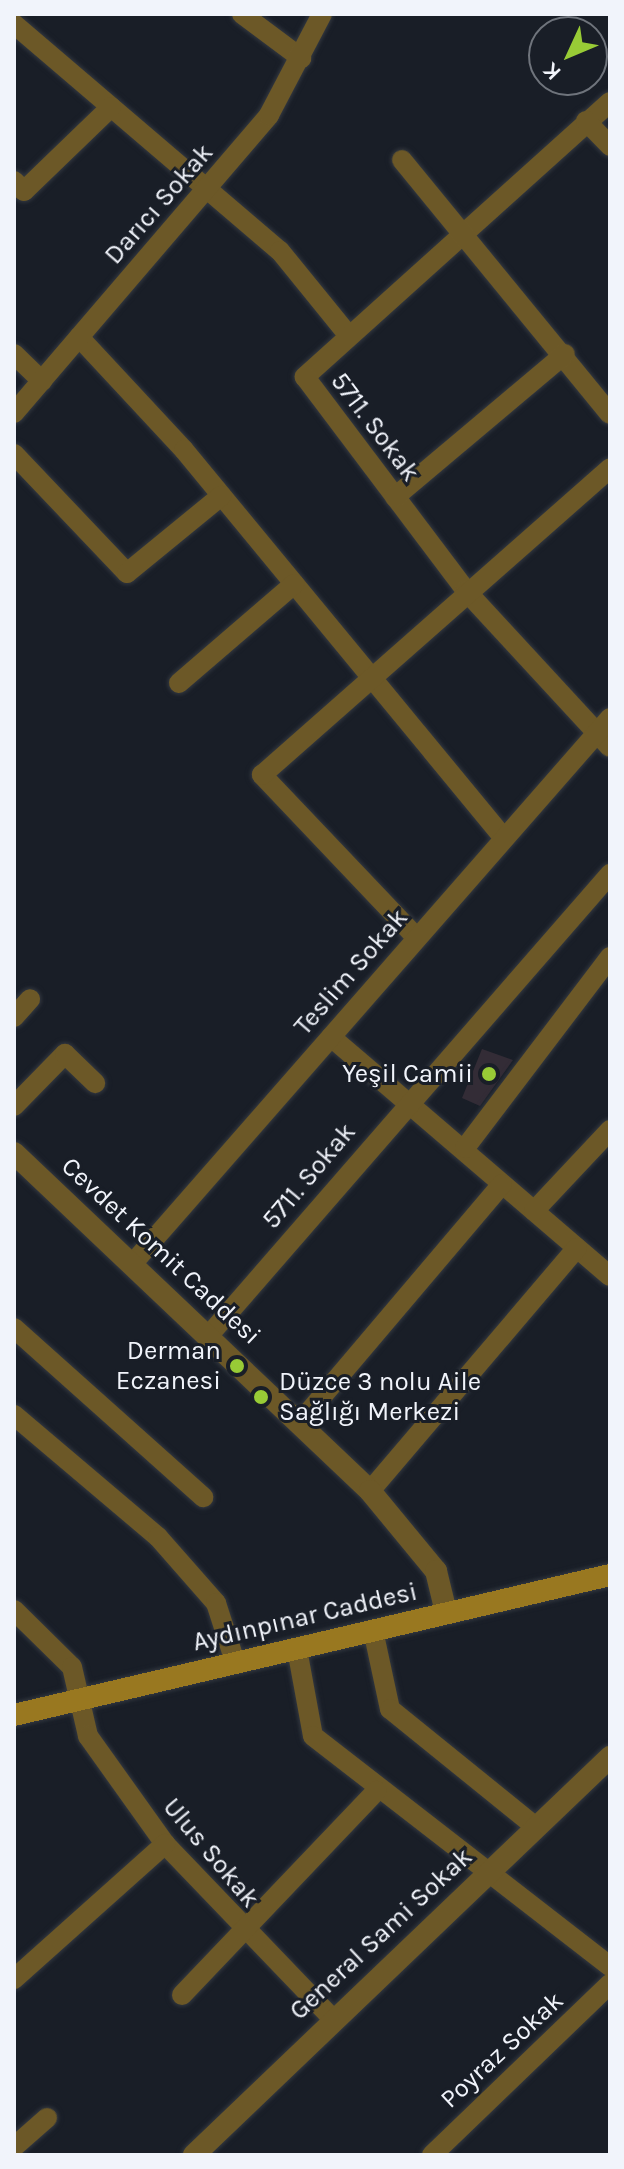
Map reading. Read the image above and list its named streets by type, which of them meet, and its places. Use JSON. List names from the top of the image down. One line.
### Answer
{"streets":{"main road":["Aydınpınar Caddesi"],"street":["Darıcı Sokak","5711. Sokak","Teslim Sokak","Cevdet Komit Caddesi","Ulus Sokak","General Sami Sokak","Poyraz Sokak"]},"crossings":[["5711. Sokak","Teslim Sokak"],["5711. Sokak","Cevdet Komit Caddesi"],["Teslim Sokak","Cevdet Komit Caddesi"],["Cevdet Komit Caddesi","Aydınpınar Caddesi"],["Aydınpınar Caddesi","Ulus Sokak"],["Ulus Sokak","General Sami Sokak"]],"places":["Yeşil Camii","Derman Eczanesi","Düzce 3 nolu Aile Sağlığı Merkezi"],"north":"bottom left"}
